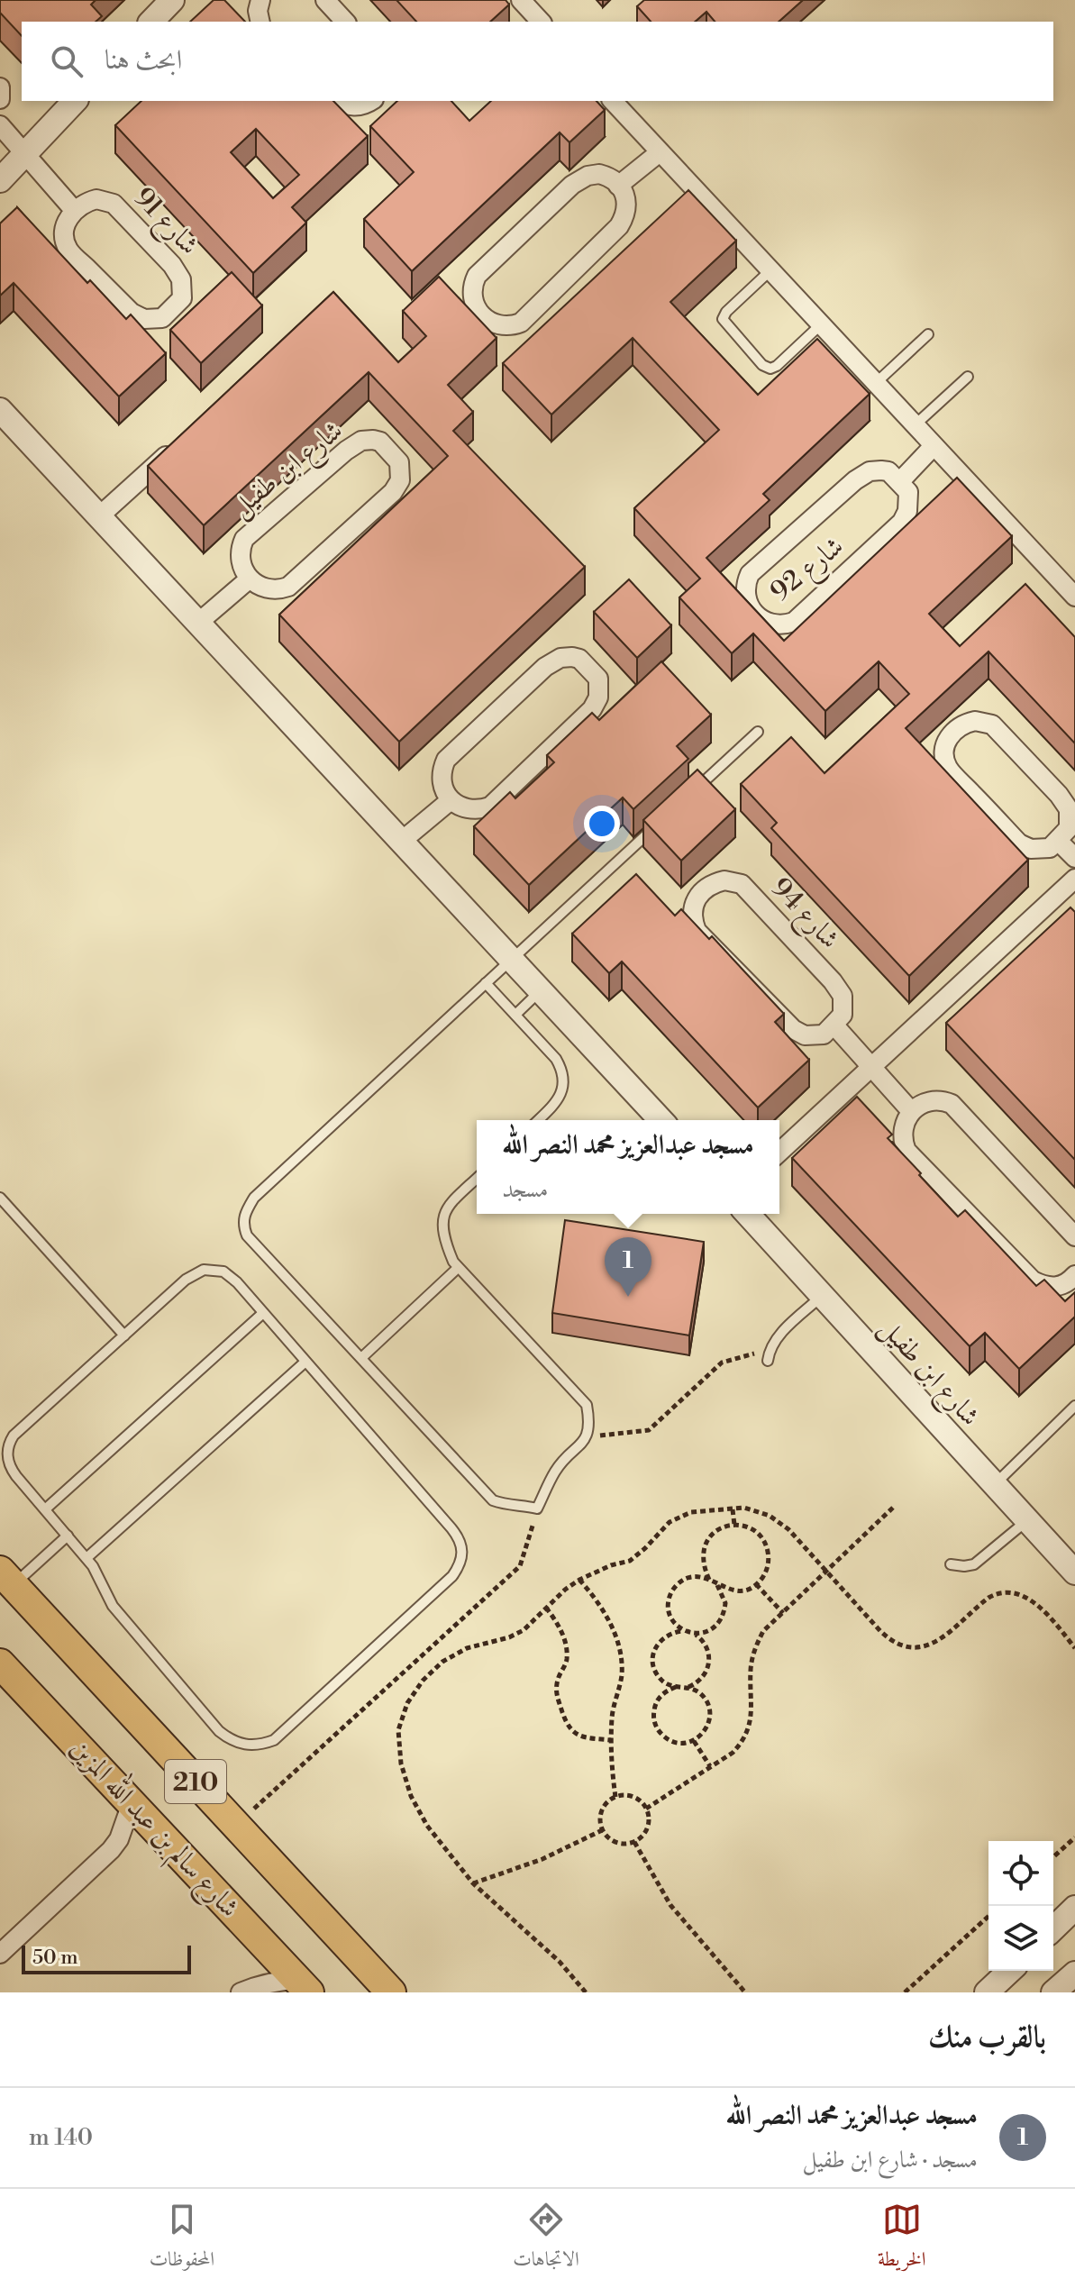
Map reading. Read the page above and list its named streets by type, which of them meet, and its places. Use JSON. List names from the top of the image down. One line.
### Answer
{"streets":{"main road":["210","شارع سالم بن عبد الله المزين"],"street":["شارع 91","شارع ابن طفيل","شارع 92","شارع 94"]},"scale_bar":"50 m","page":{"search":"ابحث هنا","popup":["مسجد عبدالعزيز محمد النصر الله","مسجد"],"pins":"1","scale":"50 m","heading":"بالقرب منك","list":[{"mark":"1","name":"مسجد عبدالعزيز محمد النصر الله","note":"مسجد · شارع ابن طفيل","value":"140 m"}],"nav":["الخريطة","الاتجاهات","المحفوظات"]}}
